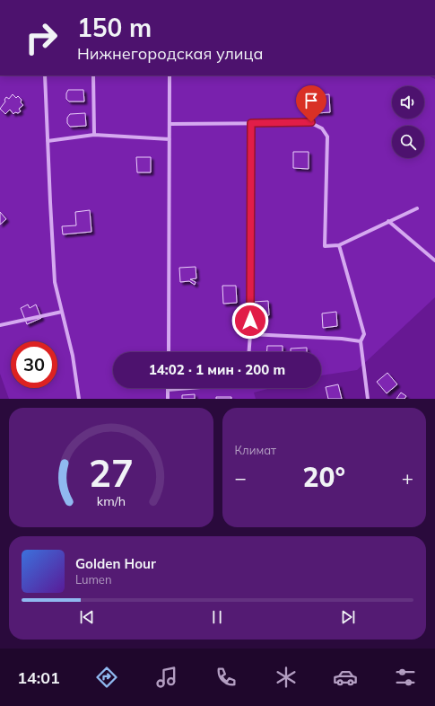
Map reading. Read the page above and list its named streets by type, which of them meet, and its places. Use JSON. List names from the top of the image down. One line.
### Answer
{"page":{"turn":["150 m","Нижнегородская улица"],"limit":"30","trip":"14:02 · 1 мин · 200 m","tile":"Климат","heat":["−","20°","+"],"song":["Golden Hour","Lumen"],"tabs":"14:01","gauge":["27","km/h"]}}
